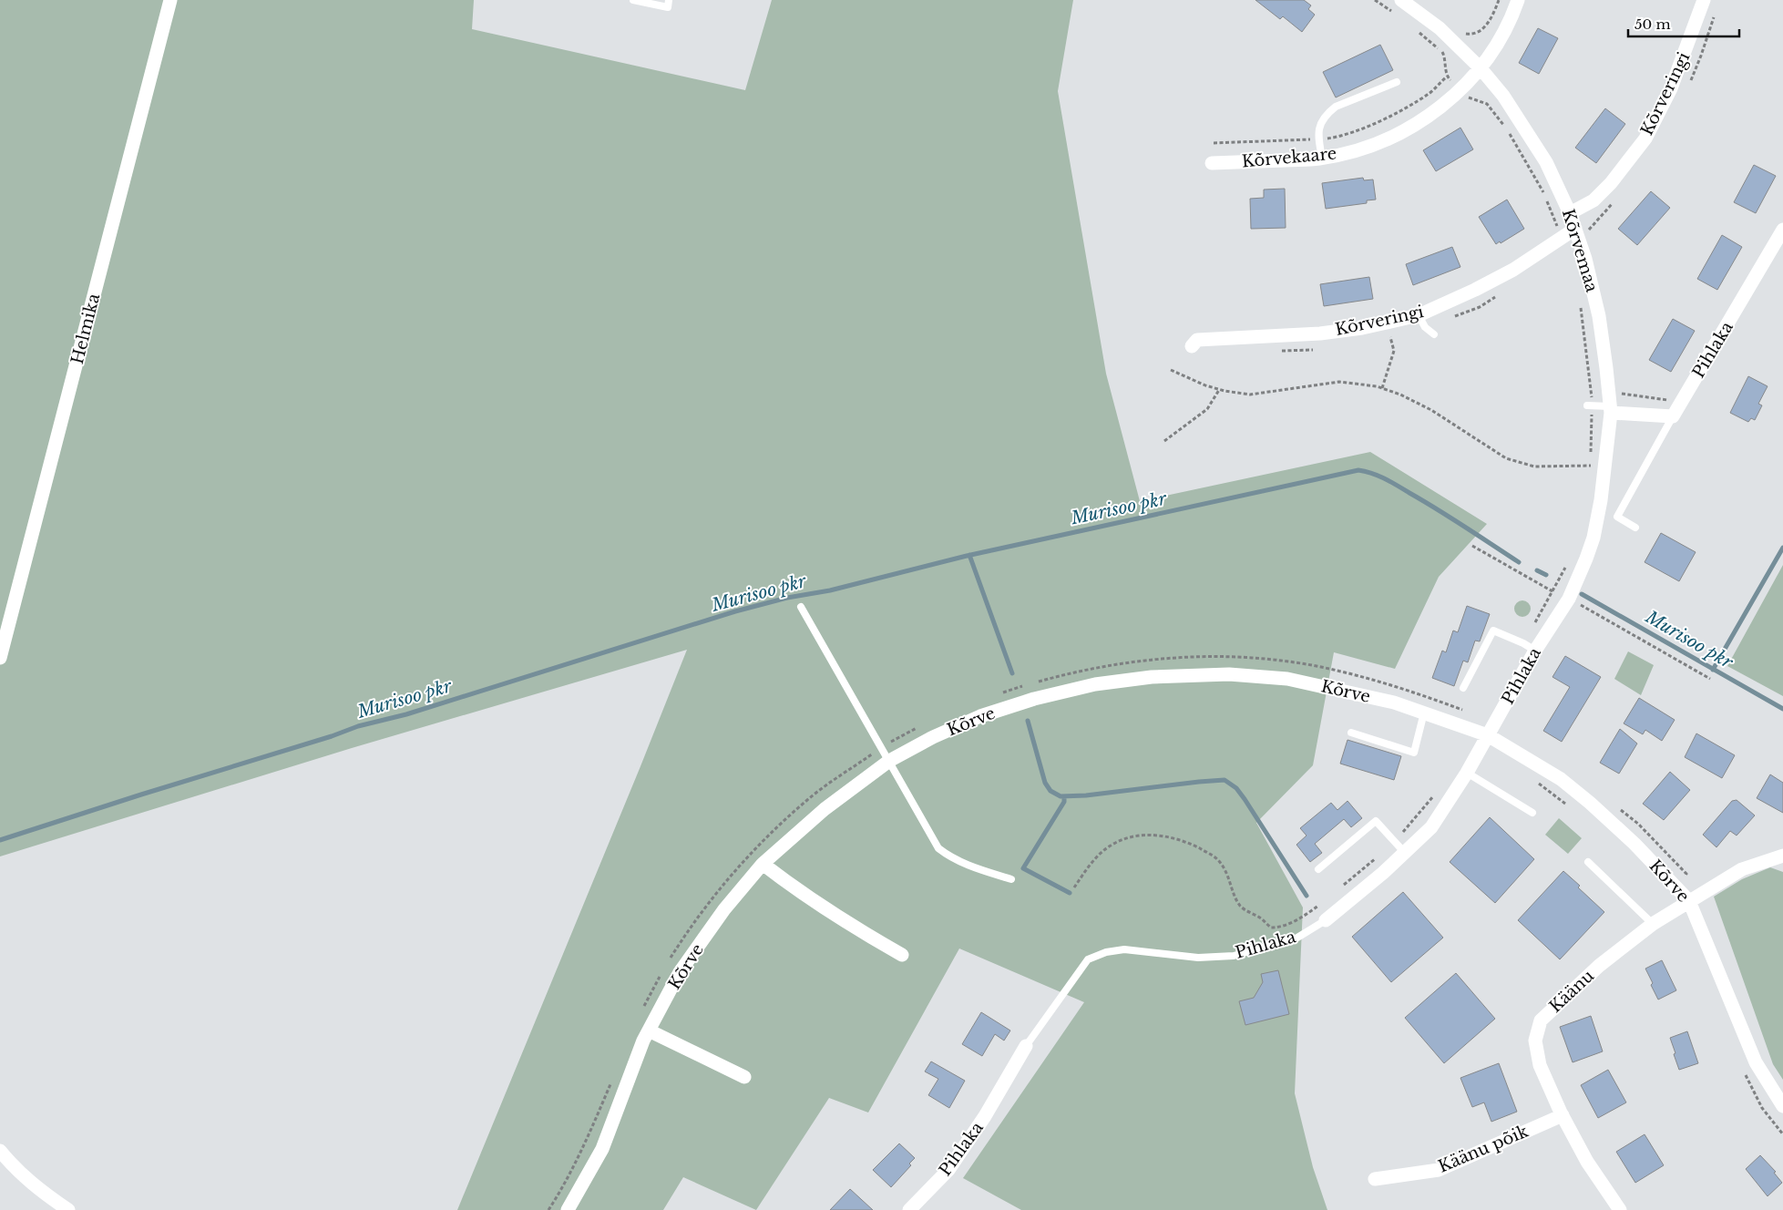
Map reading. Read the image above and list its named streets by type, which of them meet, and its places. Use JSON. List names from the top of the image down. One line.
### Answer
{"streets":{"street":["Kõrveringi","Kõrvekaare","Kõrvemaa","Helmika","Pihlaka","Kõrve","Käänu","Käänu põik"]},"crossings":[["Kõrveringi","Kõrvemaa"],["Kõrvekaare","Kõrvemaa"],["Kõrvemaa","Pihlaka"],["Pihlaka","Kõrve"],["Kõrve","Käänu"],["Käänu","Käänu põik"]],"water":["Murisoo pkr"],"scale_bar":"50 m"}
